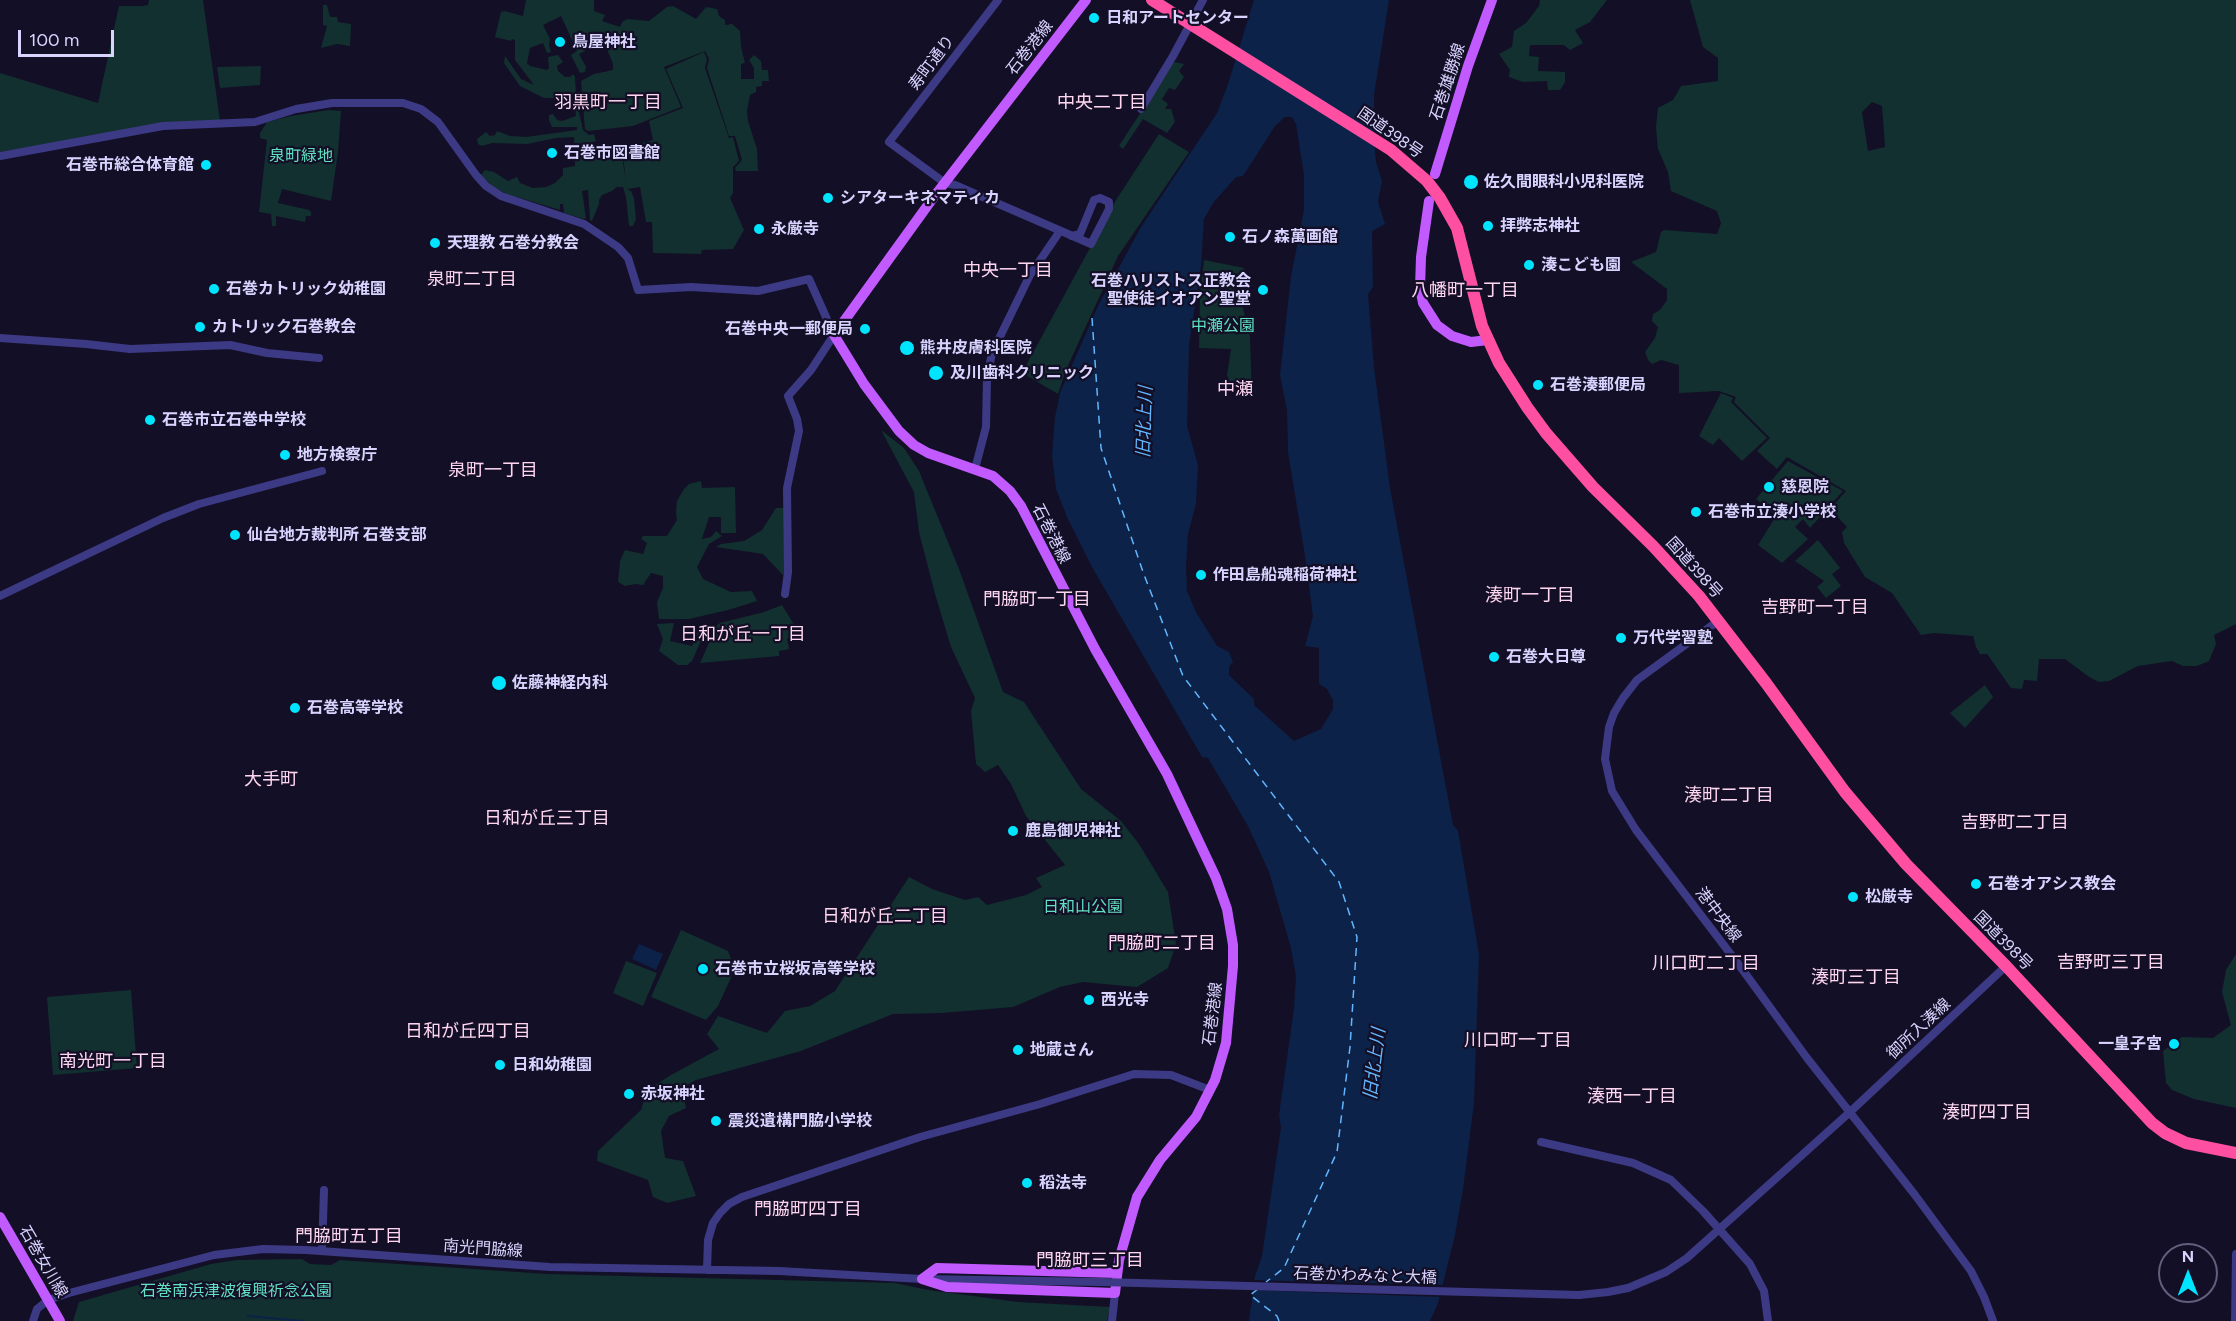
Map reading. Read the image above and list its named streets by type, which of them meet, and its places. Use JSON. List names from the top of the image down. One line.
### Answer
{"streets":{"highway":["国道398号"],"main road":["石巻港線","石巻雄勝線","石巻女川線"],"street":["寿町通り","港中央線","御所入湊線","南光門脇線","石巻かわみなと大橋"]},"crossings":[["石巻港線","寿町通り"],["国道398号","港中央線"],["国道398号","御所入湊線"],["港中央線","御所入湊線"],["御所入湊線","石巻かわみなと大橋"],["南光門脇線","石巻女川線"],["南光門脇線","石巻かわみなと大橋"]],"districts":["羽黒町一丁目","中央二丁目","中央一丁目","泉町二丁目","八幡町一丁目","中瀬","泉町一丁目","湊町一丁目","門脇町一丁目","吉野町一丁目","日和が丘一丁目","大手町","湊町二丁目","日和が丘三丁目","吉野町二丁目","日和が丘二丁目","門脇町二丁目","吉野町三丁目","川口町二丁目","湊町三丁目","日和が丘四丁目","川口町一丁目","南光町一丁目","湊西一丁目","湊町四丁目","門脇町四丁目","門脇町五丁目","門脇町三丁目"],"water":["旧北上川"],"parks":["泉町緑地","中瀬公園","日和山公園","石巻南浜津波復興祈念公園"],"places":["日和アートセンター","鳥屋神社","石巻市図書館","石巻市総合体育館","佐久間眼科小児科医院","シアターキネマティカ","拝弊志神社","永厳寺","石ノ森萬画館","天理教 石巻分教会","湊こども園","石巻カトリック幼稚園","石巻ハリストス正教会 聖使徒イオアン聖堂","カトリック石巻教会","石巻中央一郵便局","熊井皮膚科医院","及川歯科クリニック","石巻湊郵便局","石巻市立石巻中学校","地方検察庁","慈恩院","石巻市立湊小学校","仙台地方裁判所 石巻支部","作田島船魂稲荷神社","万代学習塾","石巻大日尊","佐藤神経内科","石巻高等学校","鹿島御児神社","石巻オアシス教会","松厳寺","石巻市立桜坂高等学校","西光寺","一皇子宮","地蔵さん","日和幼稚園","赤坂神社","震災遺構門脇小学校","稻法寺"],"scale_bar":"100 m","north":"top"}
